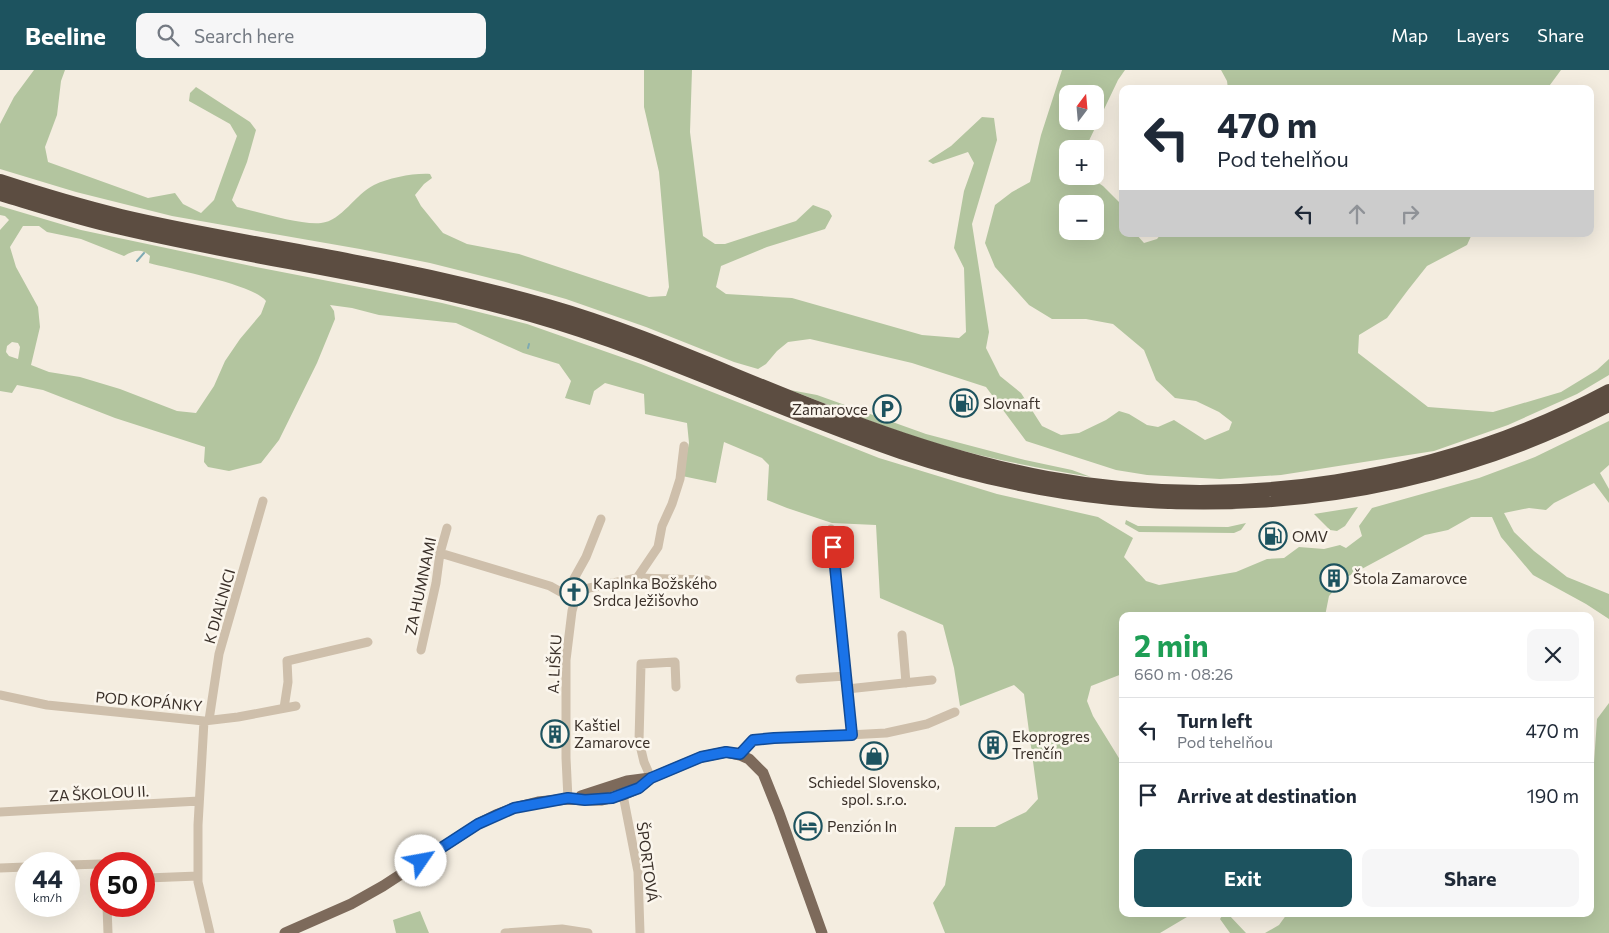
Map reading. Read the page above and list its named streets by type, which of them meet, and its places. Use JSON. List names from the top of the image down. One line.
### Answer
{"streets":{"street":["ZA HUMNAMI","K DIAĽNICI","A. LIŠKU","POD KOPÁNKY","ZA ŠKOLOU II.","ŠPORTOVÁ"]},"crossings":[["K DIAĽNICI","POD KOPÁNKY"],["K DIAĽNICI","ZA ŠKOLOU II."]],"places":{"fuel station":["Slovnaft","OMV"],"parking":["Zamarovce"],"building":["Štola Zamarovce","Kaštiel Zamarovce","Ekoprogres Trenčín"],"church":["Kaplnka Božského Srdca Ježišovho"],"shop":["Schiedel Slovensko, spol. s.r.o."],"hotel":["Penzión In"]},"north":"top","page":{"header":"Beeline","search":"Search here","nav":["Map","Layers","Share"],"map_buttons":["+","−"],"turn":["470 m","Pod tehelňou"],"heading":["2 min","660 m · 08:26"],"list":[{"name":"Turn left","note":"Pod tehelňou","value":"470 m"},{"name":"Arrive at destination","value":"190 m"}],"buttons":["Exit","Share"],"speed":"44 km/h","limit":"50"}}
